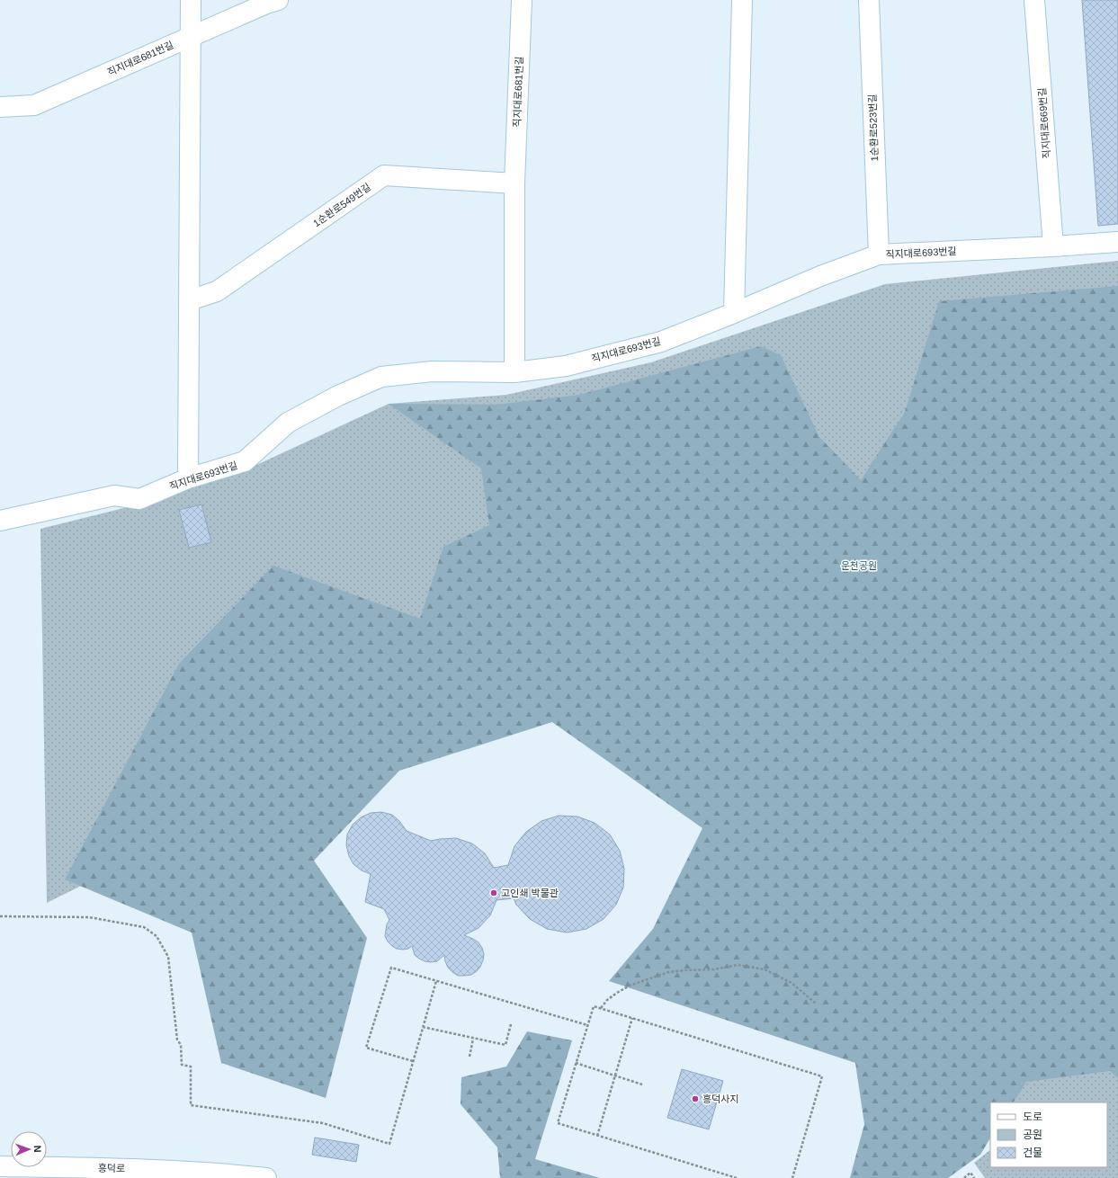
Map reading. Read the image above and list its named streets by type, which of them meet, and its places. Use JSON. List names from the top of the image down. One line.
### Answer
{"streets":{"street":["직지대로681번길","직지대로669번길","1순환로523번길","1순환로549번길","직지대로693번길","흥덕로"]},"crossings":[["직지대로681번길","1순환로549번길"],["직지대로669번길","직지대로693번길"],["1순환로523번길","직지대로693번길"]],"parks":["운천공원"],"places":["고인쇄 박물관","흥덕사지"],"legend":["도로","공원","건물"],"north":"right"}
